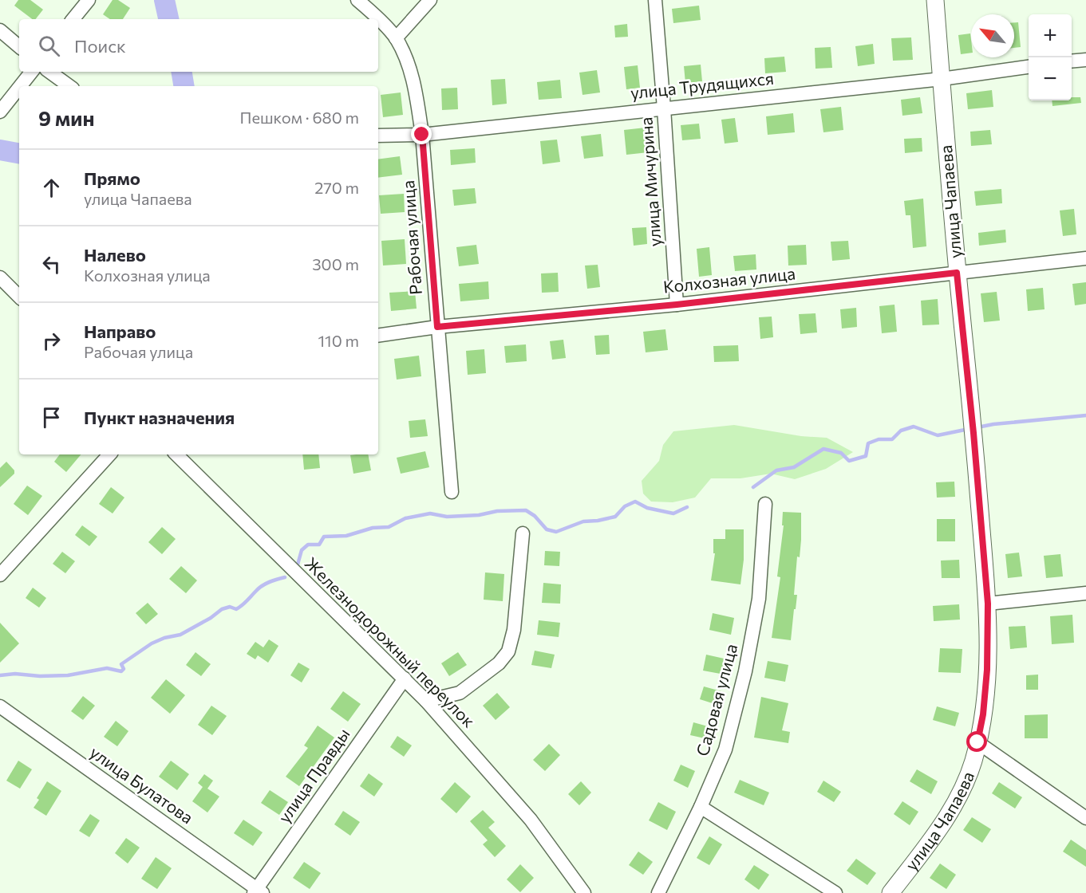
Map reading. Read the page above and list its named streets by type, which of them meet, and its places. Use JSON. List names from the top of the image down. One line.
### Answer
{"streets":{"street":["улица Трудящихся","улица Мичурина","улица Чапаева","Рабочая улица","Колхозная улица","Железнодорожный переулок","Садовая улица","улица Правды","улица Булатова"]},"crossings":[["улица Трудящихся","улица Мичурина"],["улица Трудящихся","улица Чапаева"],["улица Трудящихся","Рабочая улица"],["улица Мичурина","Колхозная улица"],["улица Чапаева","Колхозная улица"],["Рабочая улица","Колхозная улица"],["Железнодорожный переулок","улица Правды"],["улица Правды","улица Булатова"]],"north":"top left","page":{"map_buttons":["+","−"],"search":"Поиск","heading":["9 мин","Пешком · 680 m"],"list":[["Прямо","улица Чапаева","270 m"],["Налево","Колхозная улица","300 m"],["Направо","Рабочая улица","110 m"],"Пункт назначения"]}}
